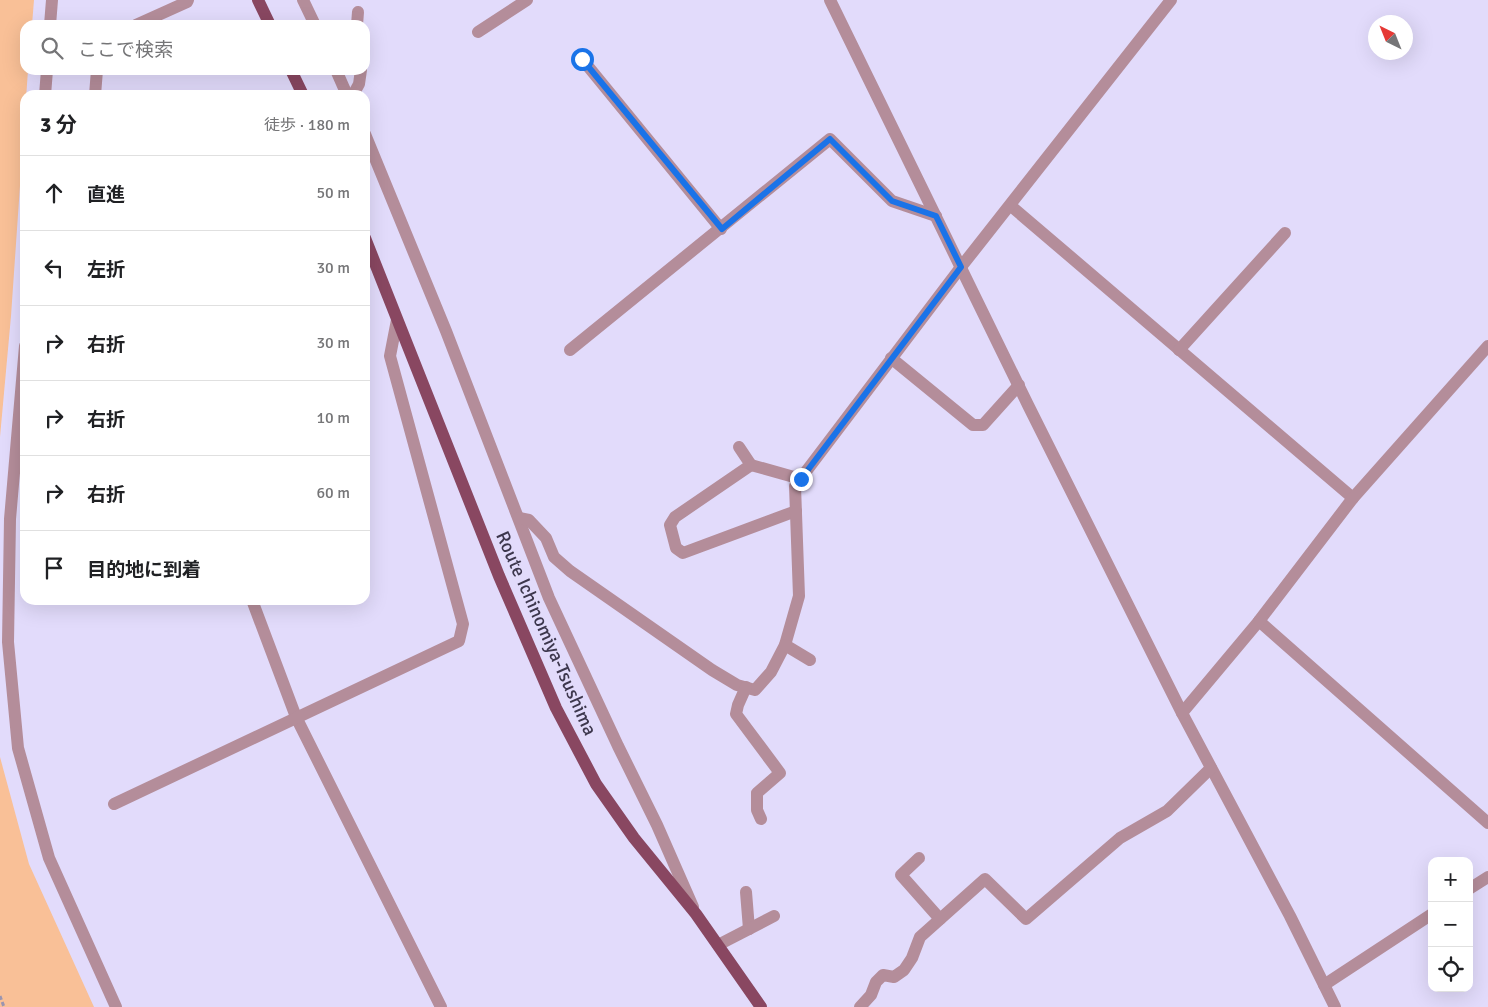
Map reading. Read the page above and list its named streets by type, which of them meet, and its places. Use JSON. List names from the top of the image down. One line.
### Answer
{"streets":{"main road":["Route Ichinomiya-Tsushima"]},"north":"top left","page":{"search":"ここで検索","heading":["3 分","徒歩 · 180 m"],"list":[["直進","50 m"],["左折","30 m"],["右折","30 m"],["右折","10 m"],["右折","60 m"],"目的地に到着"],"map_buttons":["+","−"]}}
